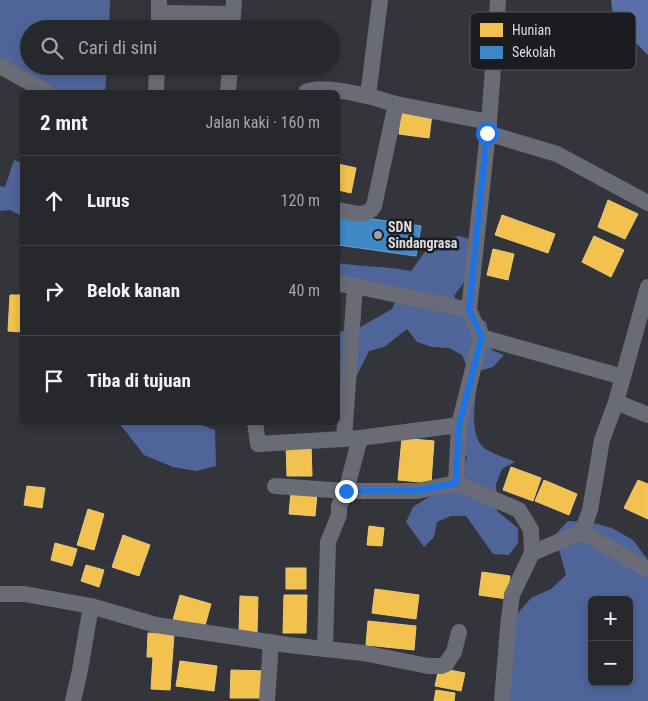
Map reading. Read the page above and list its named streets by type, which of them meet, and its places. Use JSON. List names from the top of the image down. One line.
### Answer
{"places":["SDN Sindangrasa"],"legend":["Hunian","Sekolah"],"page":{"search":"Cari di sini","heading":["2 mnt","Jalan kaki · 160 m"],"list":[["Lurus","120 m"],["Belok kanan","40 m"],"Tiba di tujuan"],"map_buttons":["+","−"]}}
